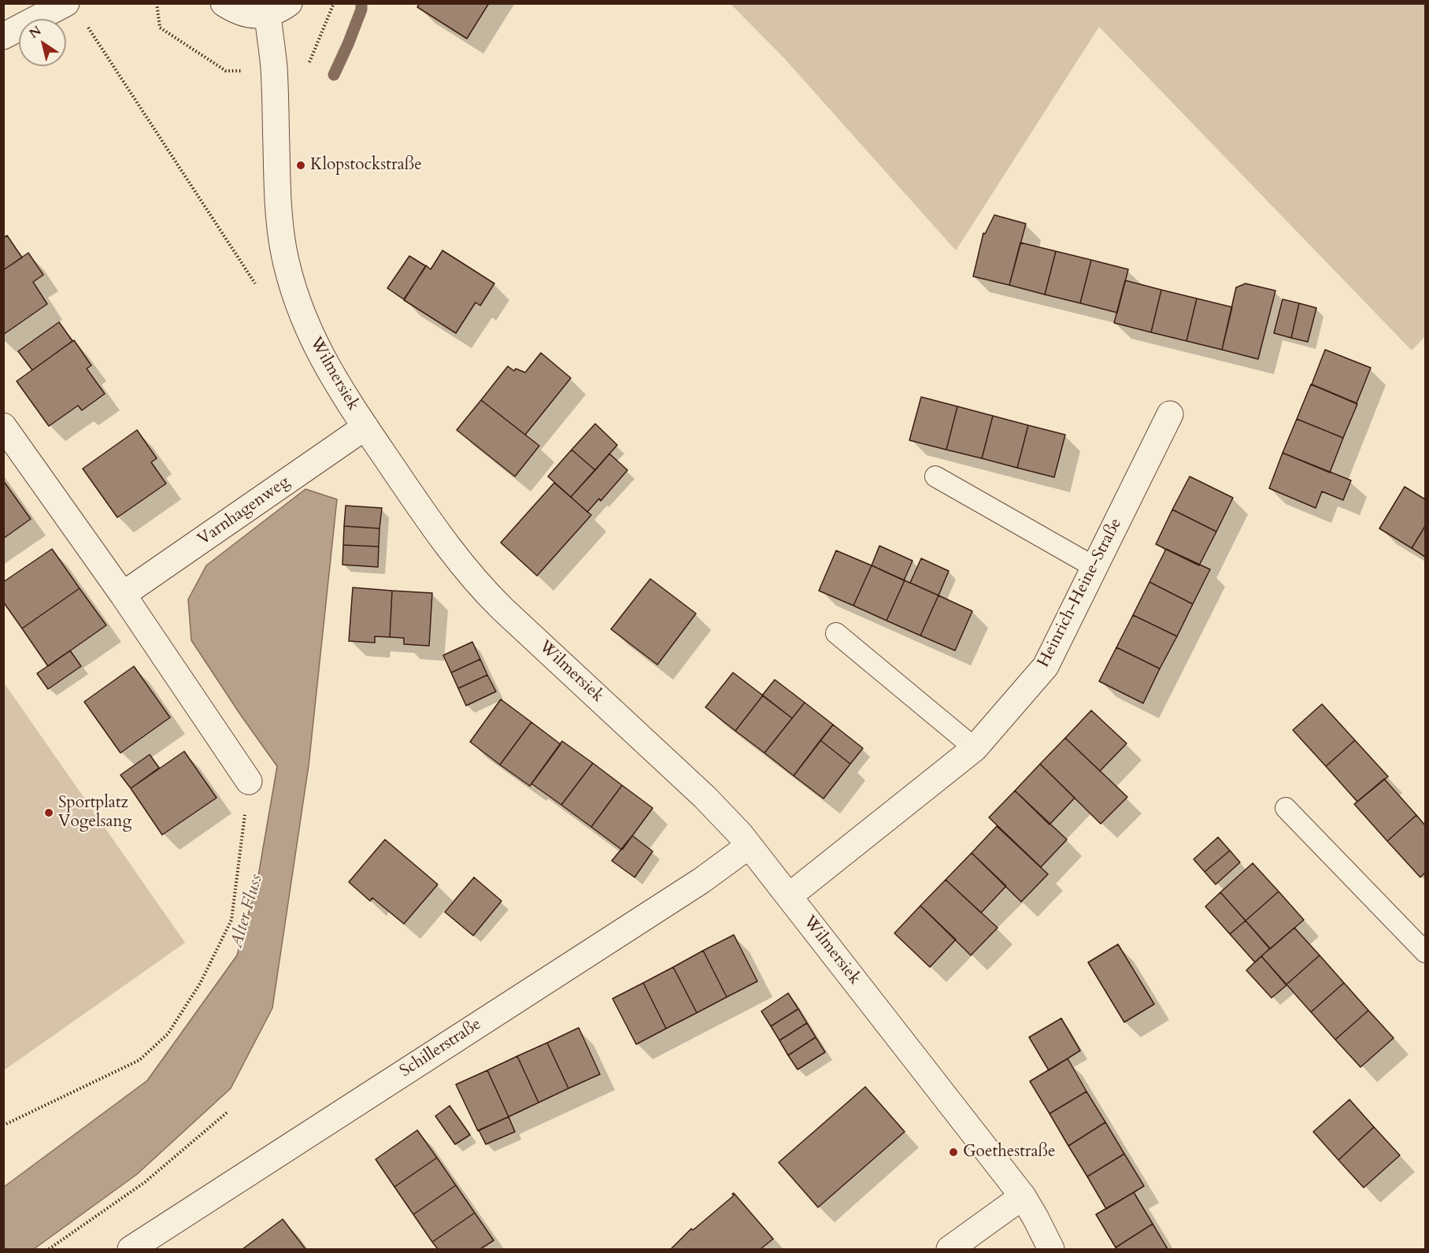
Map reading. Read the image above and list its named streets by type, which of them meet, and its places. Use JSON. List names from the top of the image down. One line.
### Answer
{"streets":{"street":["Wilmersiek","Varnhagenweg","Heinrich-Heine-Straße","Schillerstraße"]},"crossings":[["Wilmersiek","Varnhagenweg"],["Wilmersiek","Heinrich-Heine-Straße"],["Wilmersiek","Schillerstraße"]],"water":["Alter Fluss"],"places":["Klopstockstraße","Sportplatz Vogelsang","Goethestraße"],"north":"top left"}
